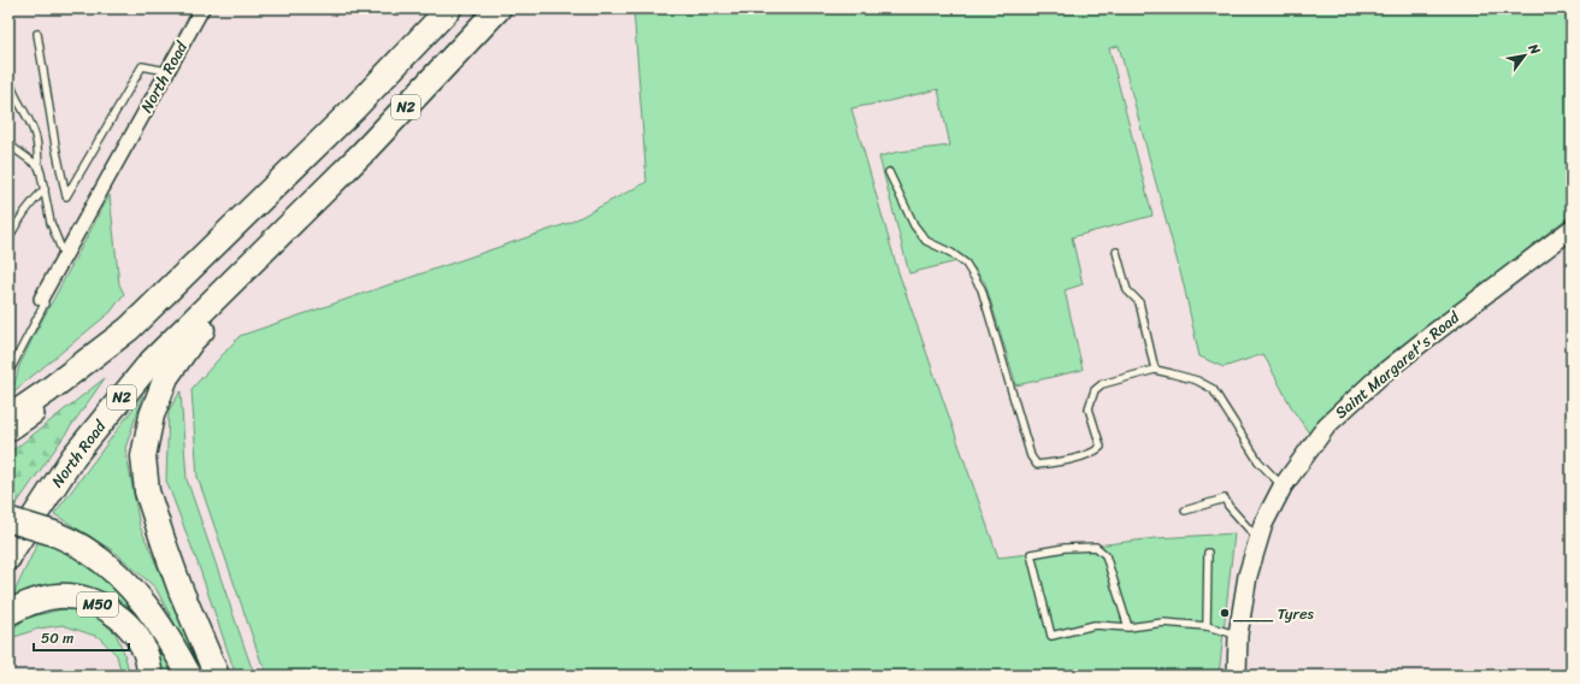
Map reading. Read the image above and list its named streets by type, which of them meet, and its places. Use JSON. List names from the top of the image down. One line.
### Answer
{"streets":{"highway":["North Road","N2","M50"],"main road":["Saint Margaret's Road"]},"crossings":[["North Road","N2"]],"places":["_____ Tyres"],"scale_bar":"50 m","north":"top right"}
